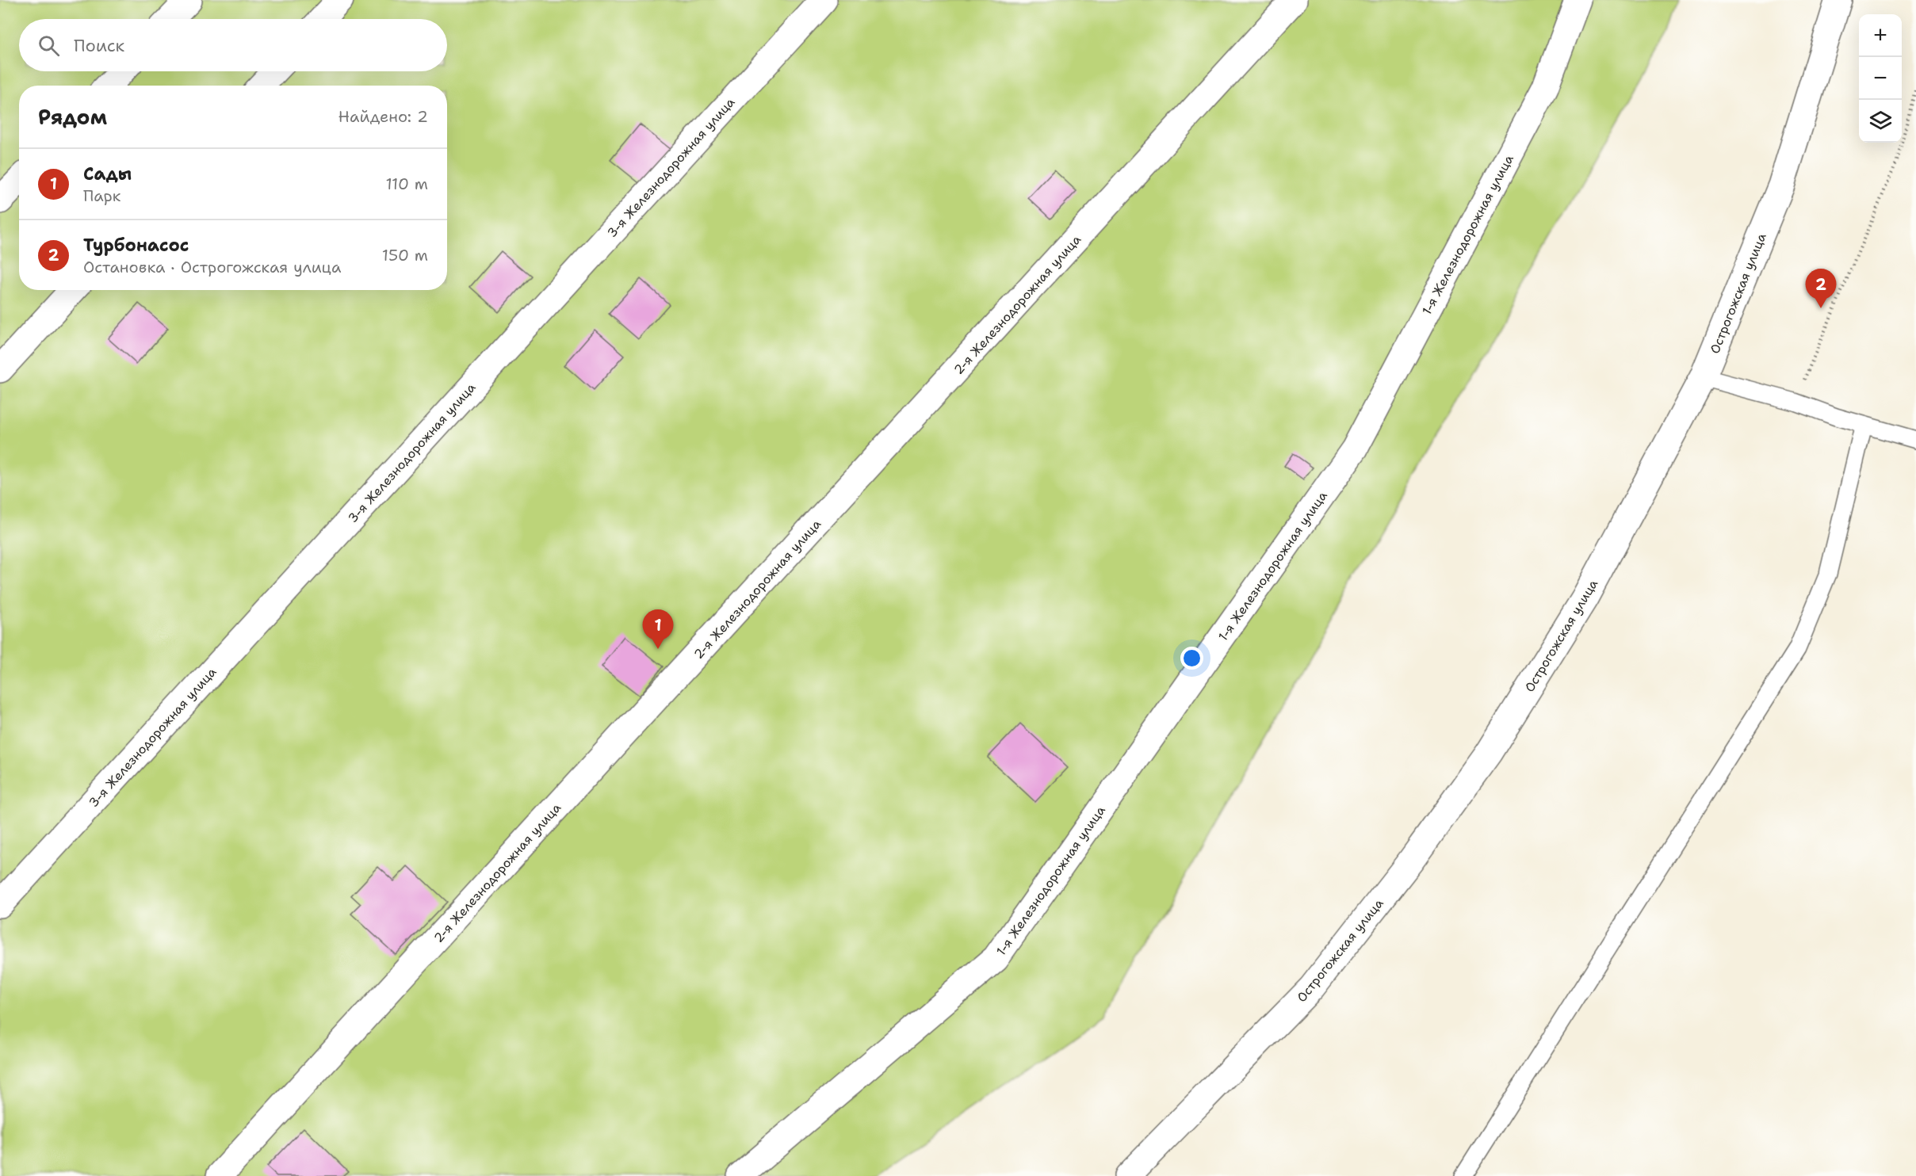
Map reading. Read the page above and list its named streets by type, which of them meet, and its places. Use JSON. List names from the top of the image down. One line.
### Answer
{"streets":{"street":["3-я Железнодорожная улица","1-я Железнодорожная улица","Острогожская улица","2-я Железнодорожная улица"]},"page":{"map_buttons":["+","−"],"search":"Поиск","heading":["Рядом","Найдено: 2"],"list":[{"mark":"1","name":"Сады","note":"Парк","value":"110 m"},{"mark":"2","name":"Турбонасос","note":"Остановка · Острогожская улица","value":"150 m"}],"pins":["2","1"]}}
